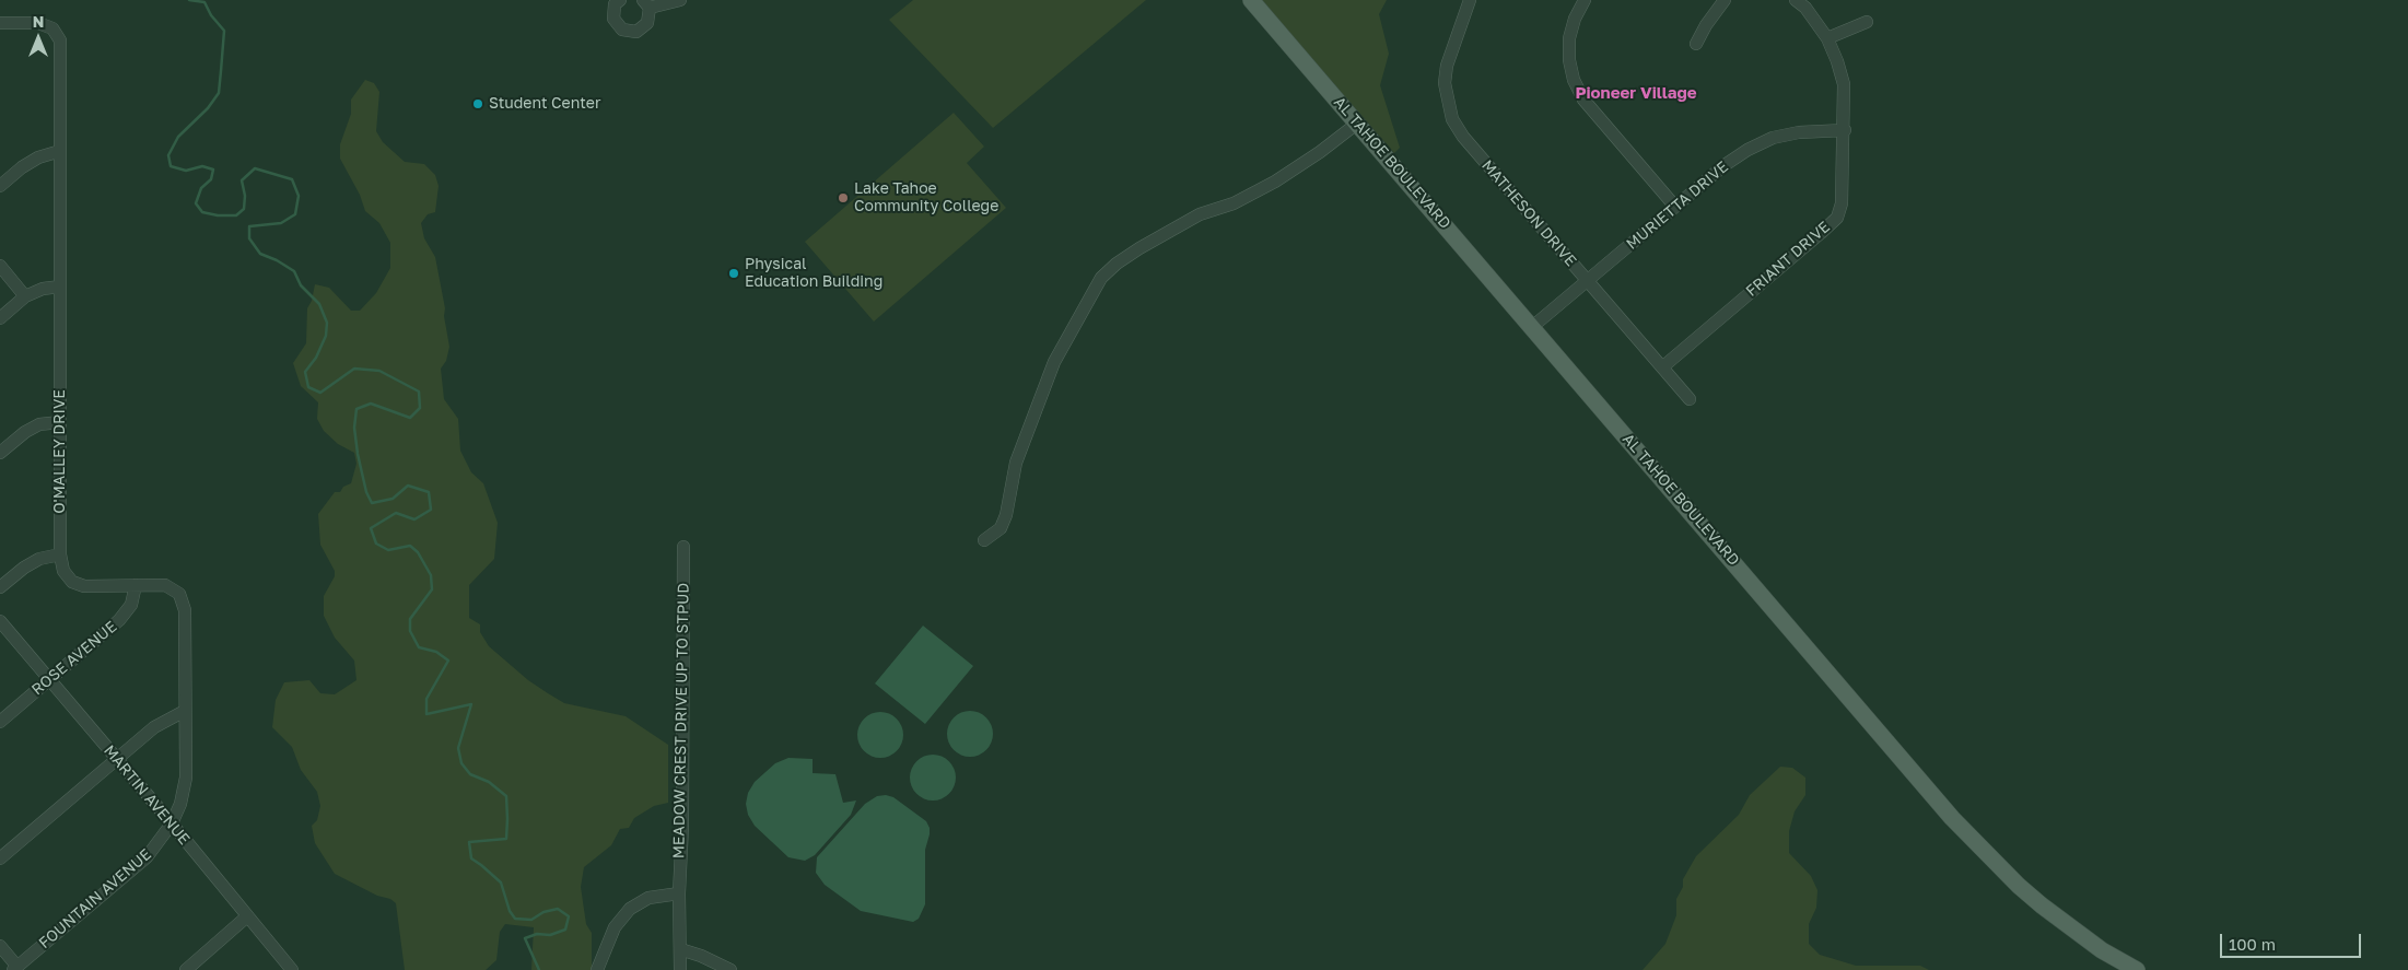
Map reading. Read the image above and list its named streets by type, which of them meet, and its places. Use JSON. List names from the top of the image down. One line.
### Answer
{"streets":{"main road":["AL TAHOE BOULEVARD"],"street":["MURIETTA DRIVE","MATHESON DRIVE","FRIANT DRIVE","O'MALLEY DRIVE","ROSE AVENUE","MEADOW CREST DRIVE UP TO STPUD","MARTIN AVENUE","FOUNTAIN AVENUE"]},"crossings":[["AL TAHOE BOULEVARD","MURIETTA DRIVE"],["MURIETTA DRIVE","MATHESON DRIVE"],["MURIETTA DRIVE","FRIANT DRIVE"],["MATHESON DRIVE","FRIANT DRIVE"],["O'MALLEY DRIVE","ROSE AVENUE"],["O'MALLEY DRIVE","MARTIN AVENUE"],["O'MALLEY DRIVE","FOUNTAIN AVENUE"],["ROSE AVENUE","MARTIN AVENUE"],["MARTIN AVENUE","FOUNTAIN AVENUE"]],"districts":["Pioneer Village"],"places":["Student Center","Lake Tahoe Community College","Physical Education Building"],"scale_bar":"100 m","north":"top"}
